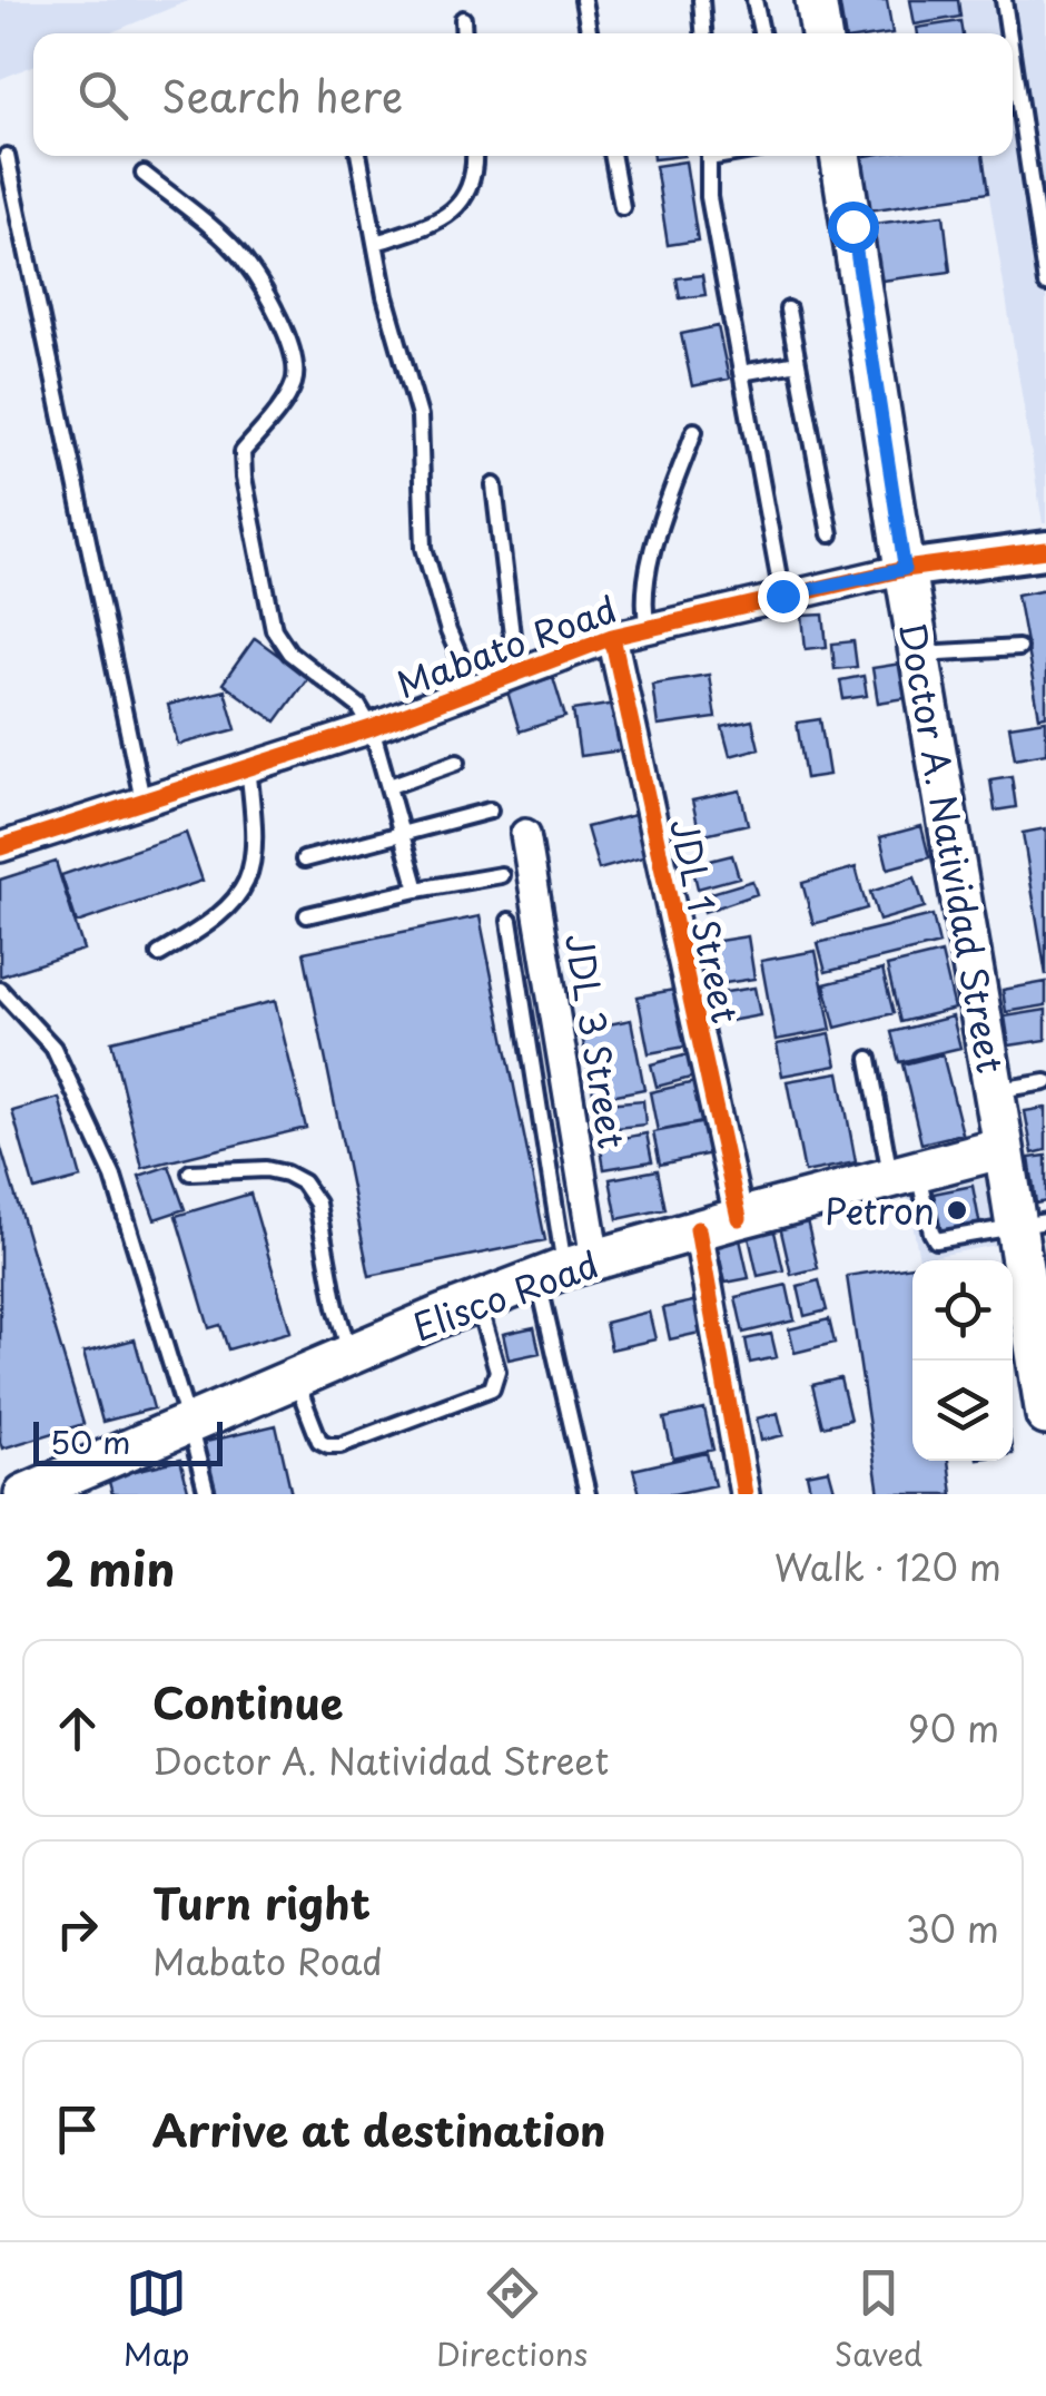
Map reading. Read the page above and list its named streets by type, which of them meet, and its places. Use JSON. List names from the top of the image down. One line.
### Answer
{"streets":{"main road":["Doctor A. Natividad Street","Elisco Road"],"street":["Mabato Road","JDL 1 Street","JDL 3 Street"]},"crossings":[["Mabato Road","Doctor A. Natividad Street"],["Mabato Road","JDL 1 Street"],["Doctor A. Natividad Street","Elisco Road"],["JDL 1 Street","Elisco Road"],["JDL 3 Street","Elisco Road"]],"places":["Petron"],"scale_bar":"50 m","page":{"search":"Search here","scale":"50 m","heading":["2 min","Walk · 120 m"],"list":[["Continue","Doctor A. Natividad Street","90 m"],["Turn right","Mabato Road","30 m"],"Arrive at destination"],"nav":["Map","Directions","Saved"]}}
